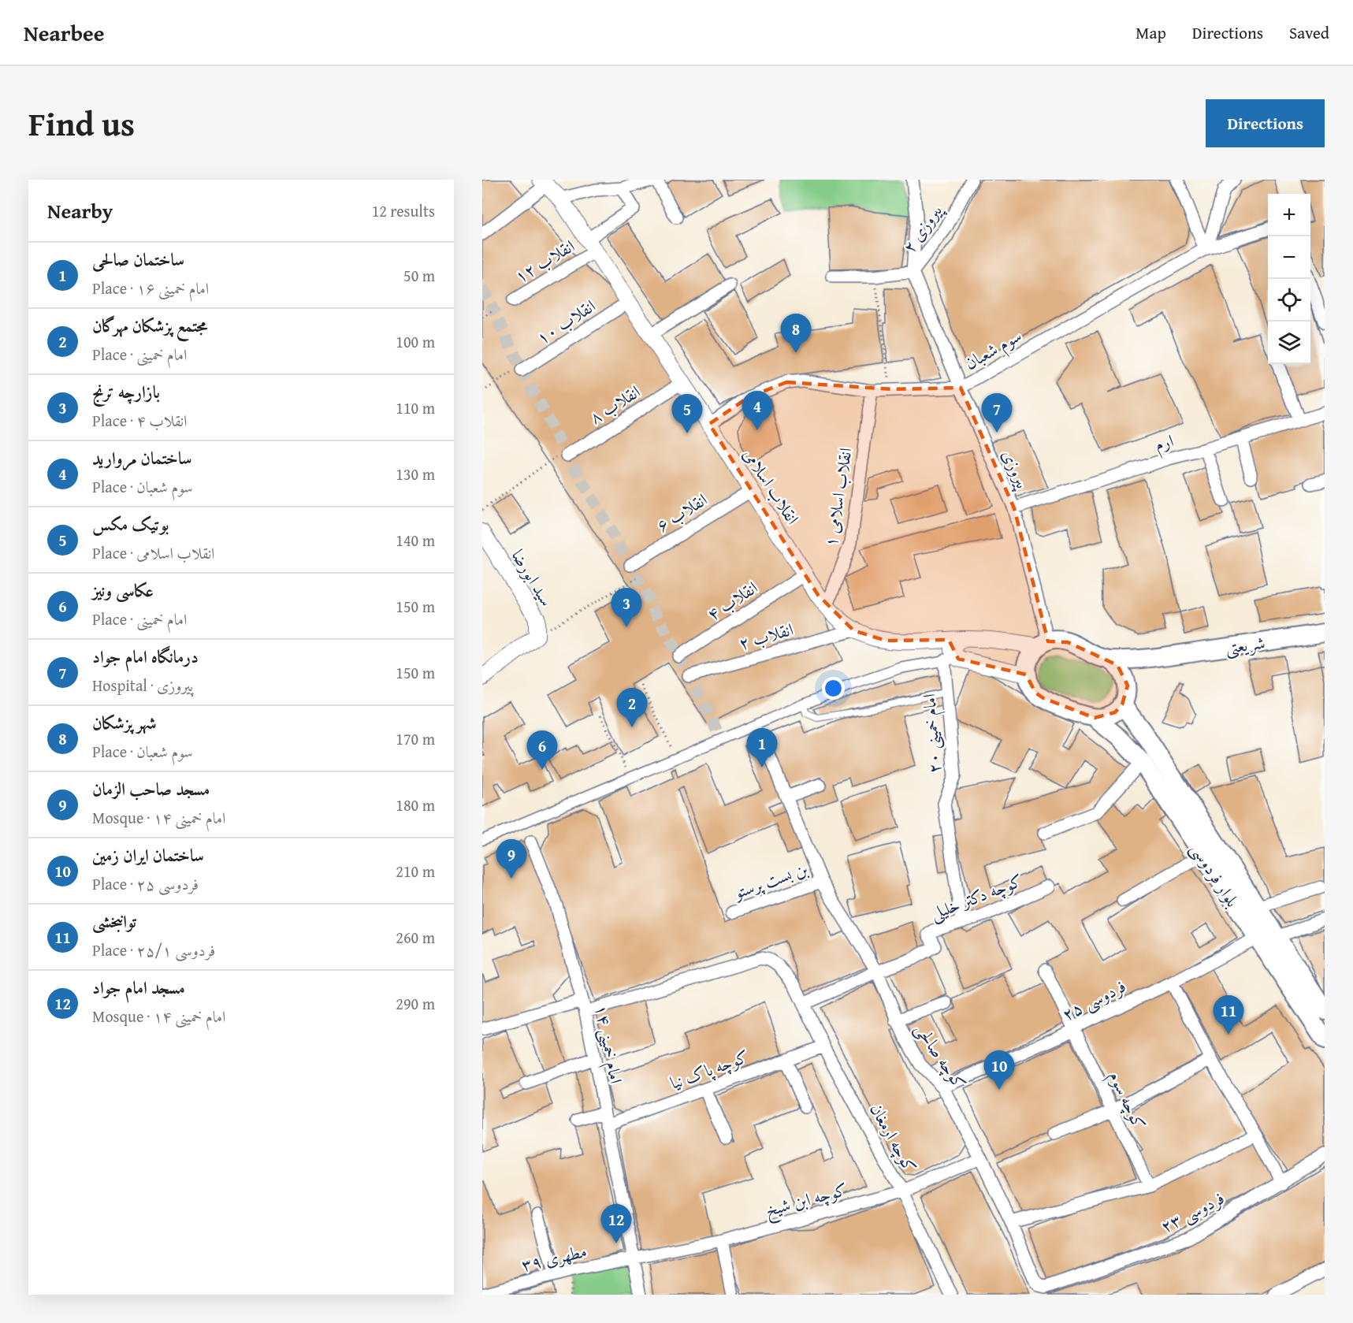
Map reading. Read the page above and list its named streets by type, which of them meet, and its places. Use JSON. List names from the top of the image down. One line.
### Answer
{"streets":{"main road":["شریعتی","بلوار فردوسی"],"street":["پیروزی ۲","انقلاب ۱۲","انقلاب ۱۰","سوم شعبان","انقلاب ۸","ارم","پیروزی","انقلاب اسلامی","انقلاب اسلامی ۱","انقلاب ۶","سید ابورضا","انقلاب ۴","انقلاب ۲","امام خمینی ۲۰","بن بست پرستو","کوچه دکتر خلیلی","فردوسی ۲۵","امام خمینی ۱۴","کوچه صالحی","کوچه پاک نیا","کوچه سوم","کوچه ارمغان","کوچه ابن شیخ","فردوسی ۲۳","مطهری ۳۹"]},"crossings":[["پیروزی ۲","پیروزی"],["انقلاب ۱۲","انقلاب اسلامی"],["انقلاب ۱۰","انقلاب اسلامی"],["سوم شعبان","پیروزی"],["سوم شعبان","انقلاب اسلامی"],["سوم شعبان","انقلاب اسلامی ۱"],["انقلاب ۸","انقلاب اسلامی"],["ارم","پیروزی"],["پیروزی","انقلاب اسلامی"],["پیروزی","شریعتی"],["پیروزی","بلوار فردوسی"],["انقلاب اسلامی","انقلاب اسلامی ۱"],["انقلاب اسلامی","انقلاب ۶"],["انقلاب اسلامی","انقلاب ۴"],["انقلاب اسلامی","انقلاب ۲"],["انقلاب اسلامی","شریعتی"],["انقلاب اسلامی","بلوار فردوسی"],["شریعتی","بلوار فردوسی"],["امام خمینی ۲۰","کوچه دکتر خلیلی"],["بلوار فردوسی","فردوسی ۲۵"],["بن بست پرستو","کوچه صالحی"],["کوچه دکتر خلیلی","کوچه صالحی"],["فردوسی ۲۵","کوچه صالحی"],["فردوسی ۲۵","کوچه سوم"],["امام خمینی ۱۴","کوچه پاک نیا"],["امام خمینی ۱۴","کوچه ارمغان"],["امام خمینی ۱۴","کوچه ابن شیخ"],["امام خمینی ۱۴","مطهری ۳۹"],["کوچه صالحی","کوچه ابن شیخ"],["کوچه صالحی","فردوسی ۲۳"],["کوچه پاک نیا","کوچه ارمغان"],["کوچه ارمغان","کوچه ابن شیخ"],["کوچه ابن شیخ","مطهری ۳۹"]],"page":{"header":"Nearbee","nav":["Map","Directions","Saved"],"title":"Find us","buttons":"Directions","heading":["Nearby","12 results"],"map_buttons":["+","−"],"list":[{"mark":"1","name":"ساختمان صالحی","note":"Place · امام خمینی ۱۶","value":"50 m"},{"mark":"2","name":"مجتمع پزشكان مهرگان","note":"Place · امام خمینی","value":"100 m"},{"mark":"3","name":"بازارچه ترنج","note":"Place · انقلاب ۴","value":"110 m"},{"mark":"4","name":"ساختمان مروارید","note":"Place · سوم شعبان","value":"130 m"},{"mark":"5","name":"بوتیک مکس","note":"Place · انقلاب اسلامی","value":"140 m"},{"mark":"6","name":"عکاسی ونیز","note":"Place · امام خمینی","value":"150 m"},{"mark":"7","name":"درمانگاه امام جواد","note":"Hospital · پیروزی","value":"150 m"},{"mark":"8","name":"شهر پزشکان","note":"Place · سوم شعبان","value":"170 m"},{"mark":"9","name":"مسجد صاحب الزمان","note":"Mosque · امام خمینی ۱۴","value":"180 m"},{"mark":"10","name":"ساختمان ایران زمین","note":"Place · فردوسی ۲۵","value":"210 m"},{"mark":"11","name":"توانبخشی","note":"Place · فردوسی ۲۵/۱","value":"260 m"},{"mark":"12","name":"مسجد امام جواد","note":"Mosque · امام خمینی ۱۴","value":"290 m"}],"pins":["8","4","7","5","3","2","1","6","9","11","10","12"]}}
